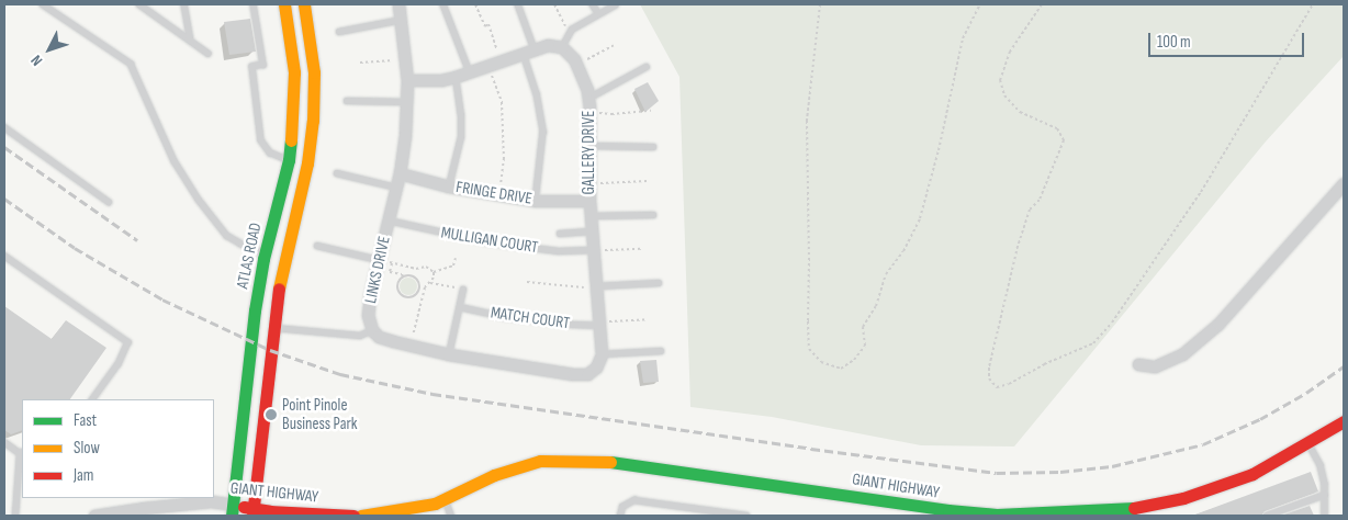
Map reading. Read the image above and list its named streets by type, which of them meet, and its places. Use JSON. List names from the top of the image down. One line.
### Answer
{"streets":{"street":["GALLERY DRIVE","FRINGE DRIVE","ATLAS ROAD","LINKS DRIVE","GIANT HIGHWAY"],"lane":["MULLIGAN COURT","MATCH COURT"]},"crossings":[["GALLERY DRIVE","FRINGE DRIVE"],["GALLERY DRIVE","MULLIGAN COURT"],["GALLERY DRIVE","MATCH COURT"],["FRINGE DRIVE","LINKS DRIVE"],["MULLIGAN COURT","LINKS DRIVE"],["ATLAS ROAD","GIANT HIGHWAY"]],"places":["Point Pinole Business Park"],"legend":["Fast","Slow","Jam"],"scale_bar":"100 m","north":"bottom left"}
